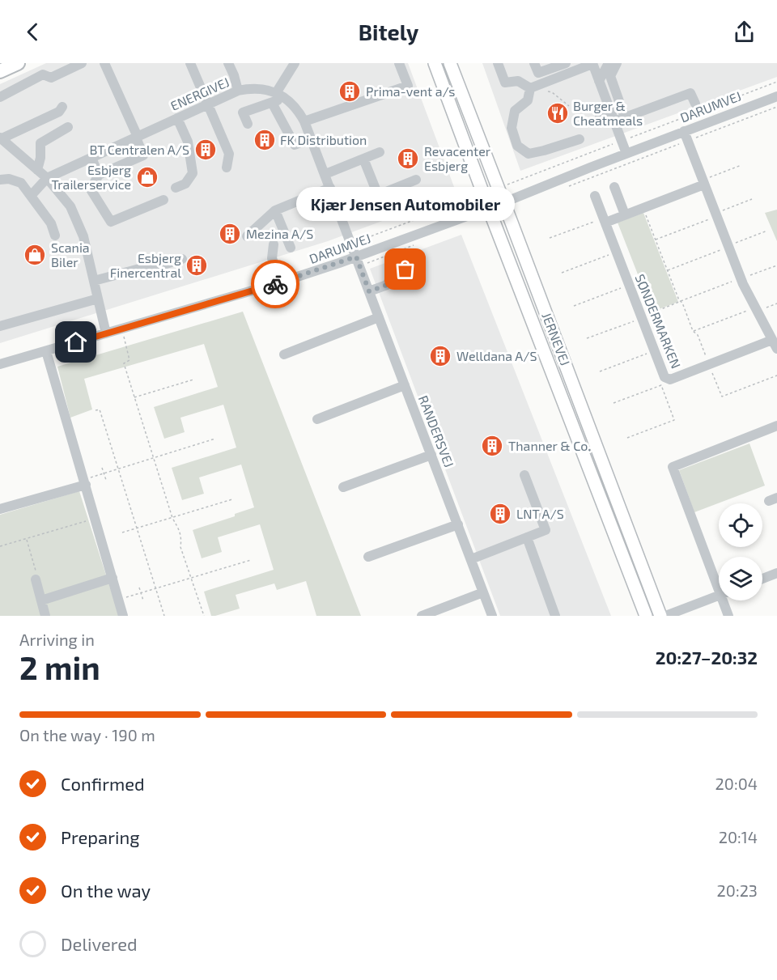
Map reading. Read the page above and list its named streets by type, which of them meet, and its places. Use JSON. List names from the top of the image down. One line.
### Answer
{"streets":{"main road":["JERNEVEJ"],"street":["ENERGIVEJ","DARUMVEJ","SØNDERMARKEN","RANDERSVEJ"]},"crossings":[["DARUMVEJ","JERNEVEJ"],["DARUMVEJ","RANDERSVEJ"]],"places":{"building":["Prima-vent a/s","FK Distribution","BT Centralen A/S","Revacenter Esbjerg","Mezina A/S","Esbjerg Finercentral","Welldana A/S","Thanner & Co.","LNT A/S"],"restaurant":["Burger & Cheatmeals"],"shop":["Esbjerg Trailerservice","Scania Biler"],"other":["Kjær Jensen Automobiler"]},"page":{"header":"Bitely","bubble":"Kjær Jensen Automobiler","heading":["2 min","Arriving in","20:27–20:32"],"bar":"On the way · 190 m","list":[["Confirmed","20:04"],["Preparing","20:14"],["On the way","20:23"],"Delivered"]}}
